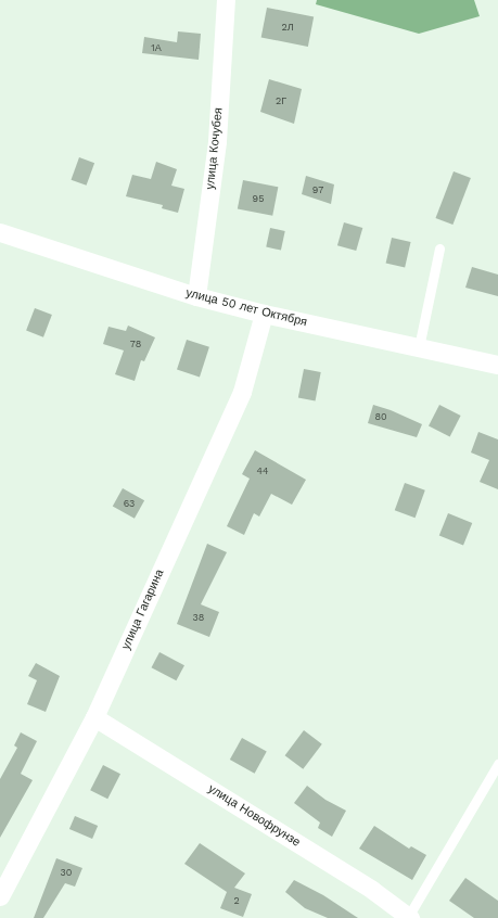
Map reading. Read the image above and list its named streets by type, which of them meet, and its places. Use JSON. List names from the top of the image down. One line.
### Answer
{"streets":{"street":["улица Кочубея","улица 50 лет Октября","улица Гагарина","улица Новофрунзе"]},"crossings":[["улица Кочубея","улица 50 лет Октября"],["улица 50 лет Октября","улица Гагарина"],["улица Гагарина","улица Новофрунзе"]],"house_numbers":["2Л","1А","2Г","97","95","78","80","44","63","38","30","2"]}
